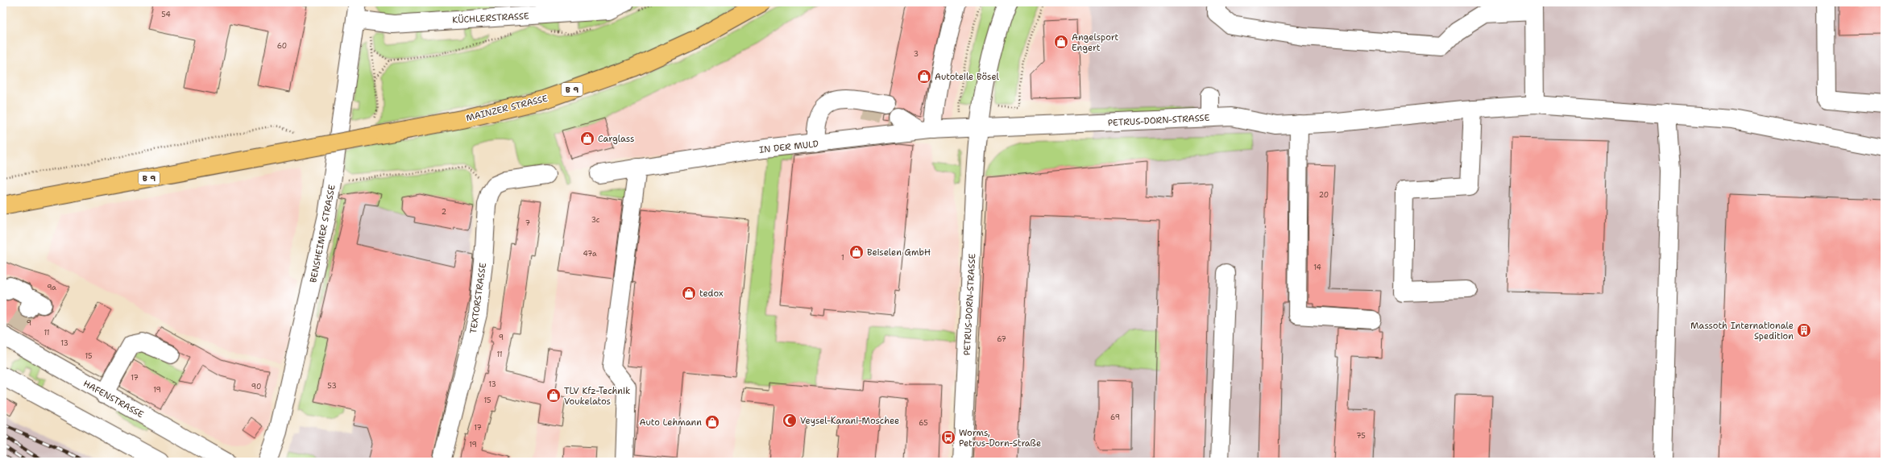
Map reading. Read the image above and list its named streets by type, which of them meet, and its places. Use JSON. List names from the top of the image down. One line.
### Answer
{"streets":{"main road":["B 9","MAINZER STRASSE"],"street":["KÜCHLERSTRASSE","PETRUS-DORN-STRASSE","IN DER MULD","BENSHEIMER STRASSE","TEXTORSTRASSE","HAFENSTRASSE"]},"crossings":[["KÜCHLERSTRASSE","BENSHEIMER STRASSE"],["B 9","MAINZER STRASSE"],["PETRUS-DORN-STRASSE","IN DER MULD"]],"places":{"shop":["Angelsport Engert","Autoteile Bösel","Carglass","Beiselen GmbH","tedox","TLV Kfz-Technik Voukelatos","Auto Lehmann"],"building":["Massoth Internationale Spedition"],"mosque":["Veysel-Karani-Moschee"],"bus stop":["Worms, Petrus-Dorn-Straße"]},"house_numbers":["54","60","3","20","2","3c","7","47a","1","14","9a","9","11","9","67","13","11","15","17","13","53","90","19","15","69","65","17","75","19"]}
